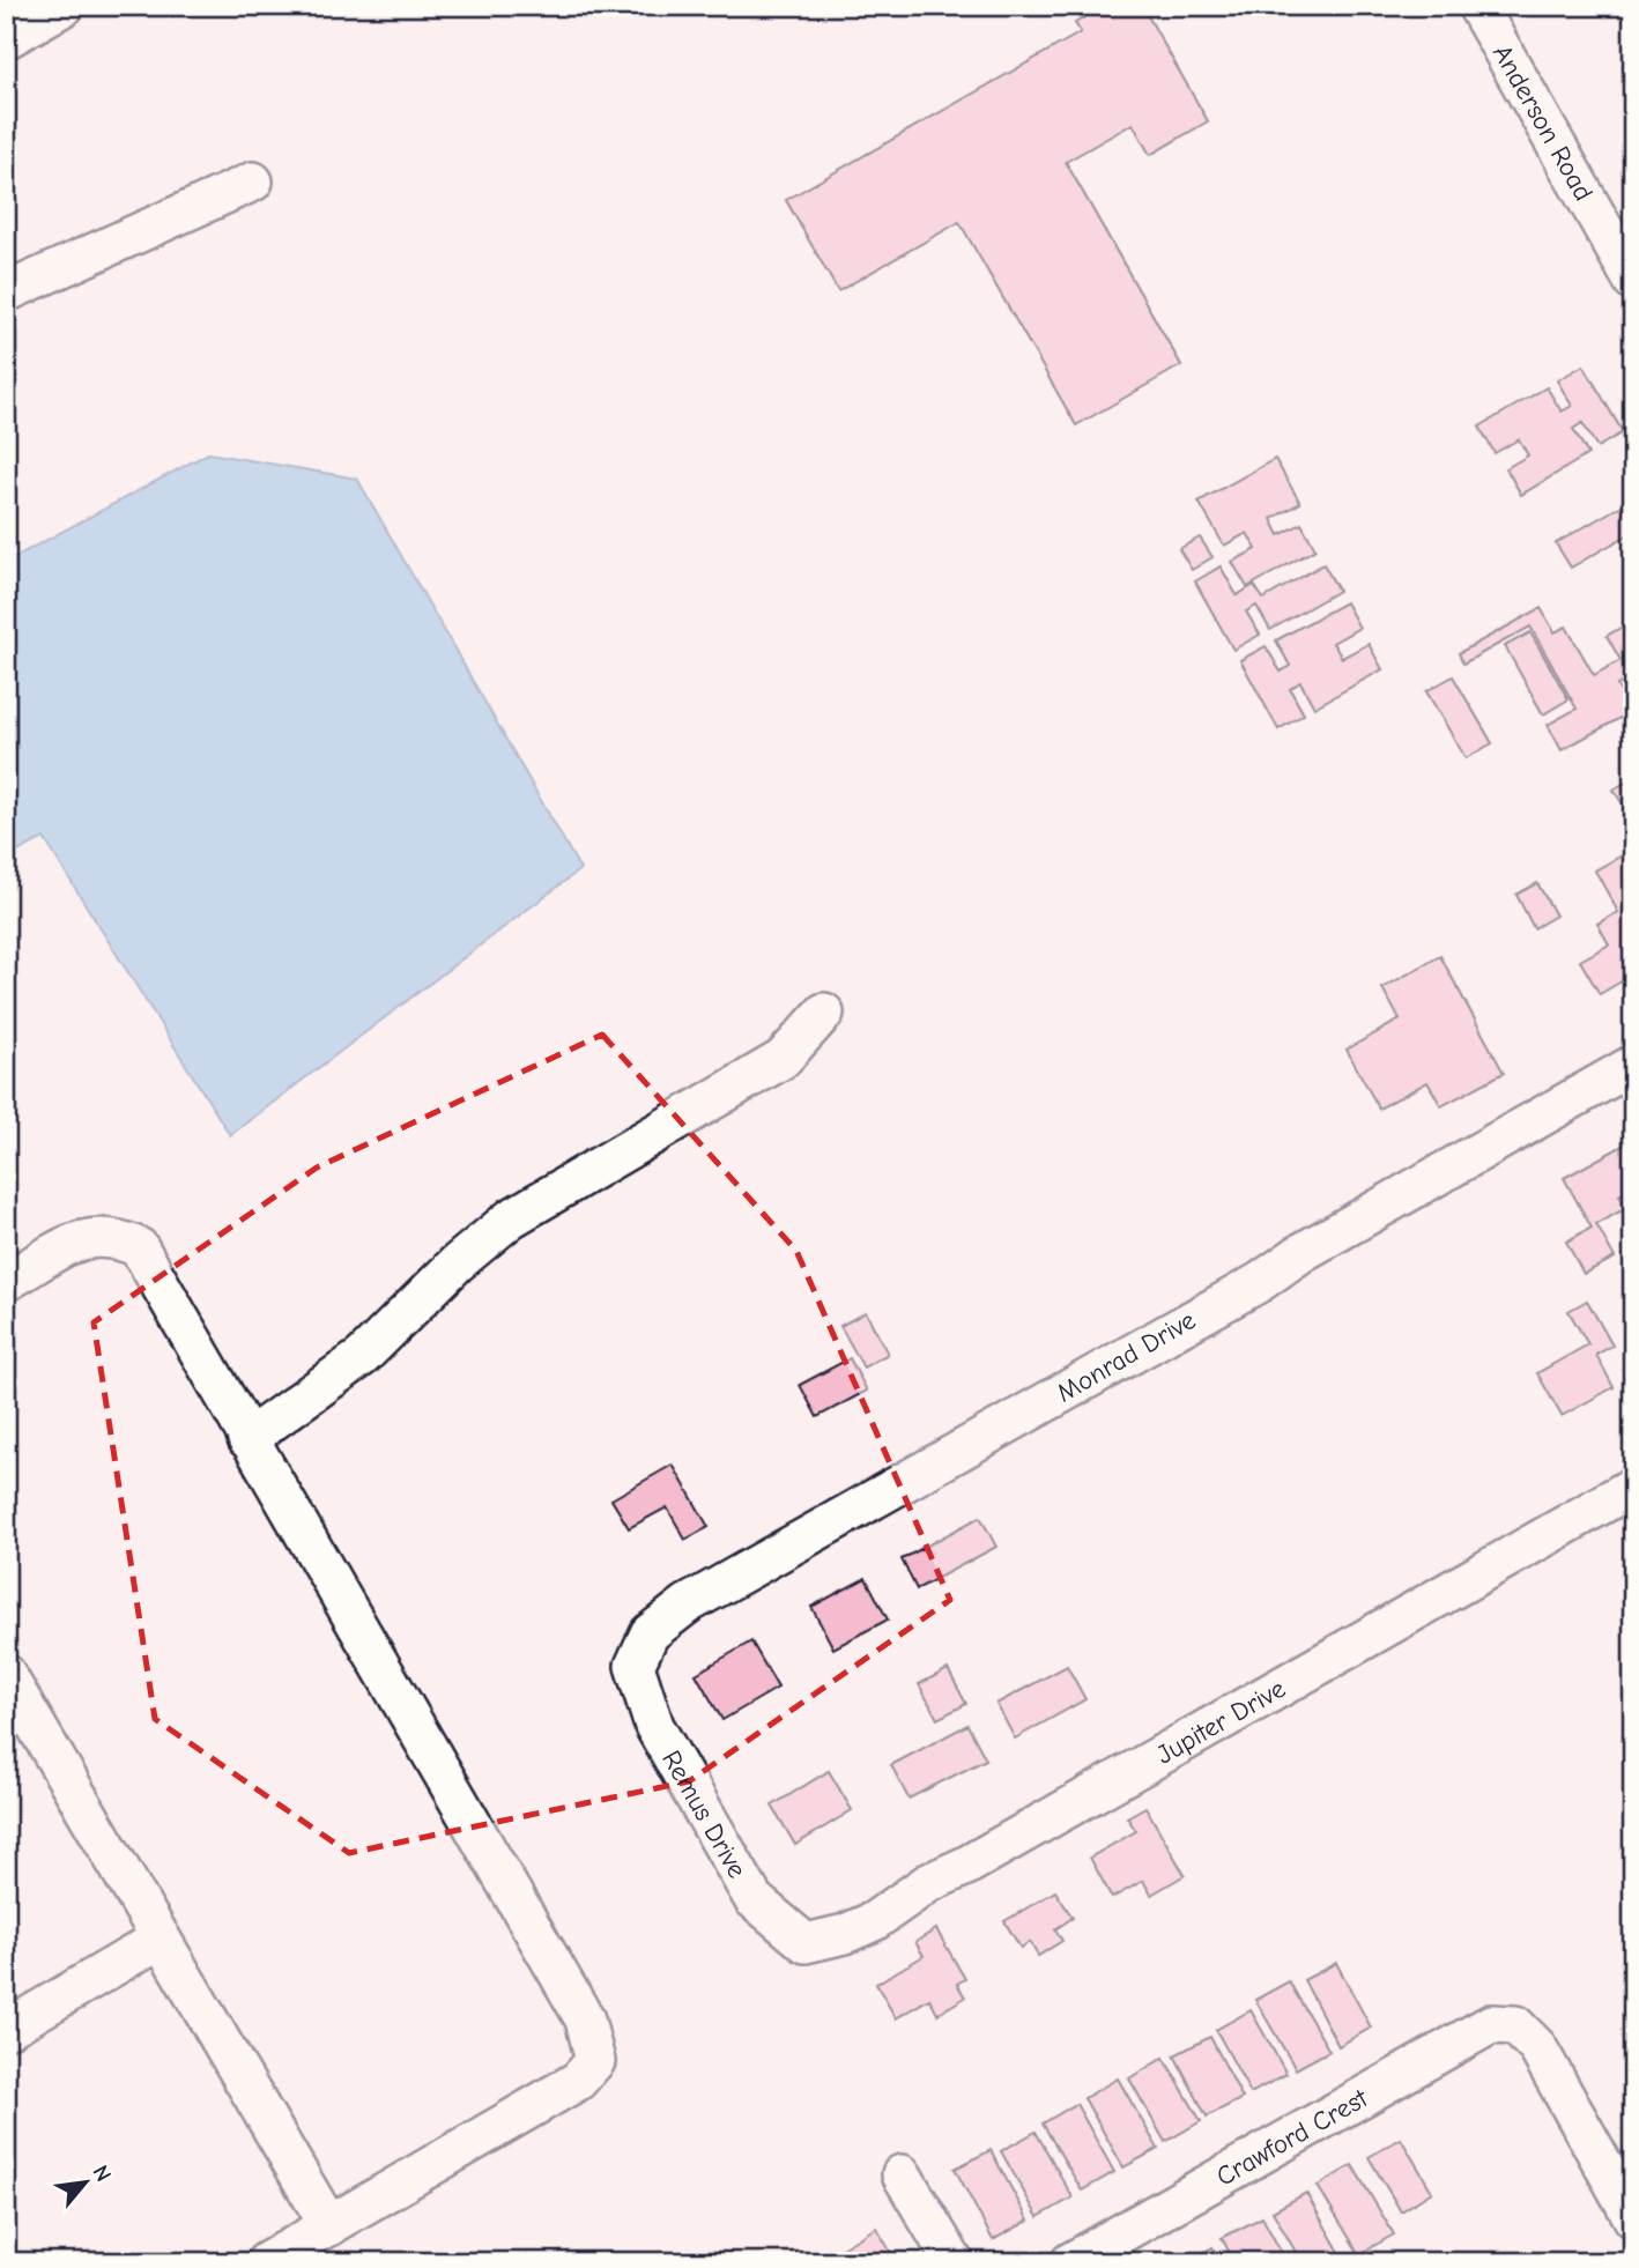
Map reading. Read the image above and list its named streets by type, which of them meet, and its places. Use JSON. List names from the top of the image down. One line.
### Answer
{"streets":{"street":["Anderson Road","Monrad Drive","Jupiter Drive","Remus Drive","Crawford Crest"]},"crossings":[["Monrad Drive","Remus Drive"],["Jupiter Drive","Remus Drive"]],"north":"top right"}
